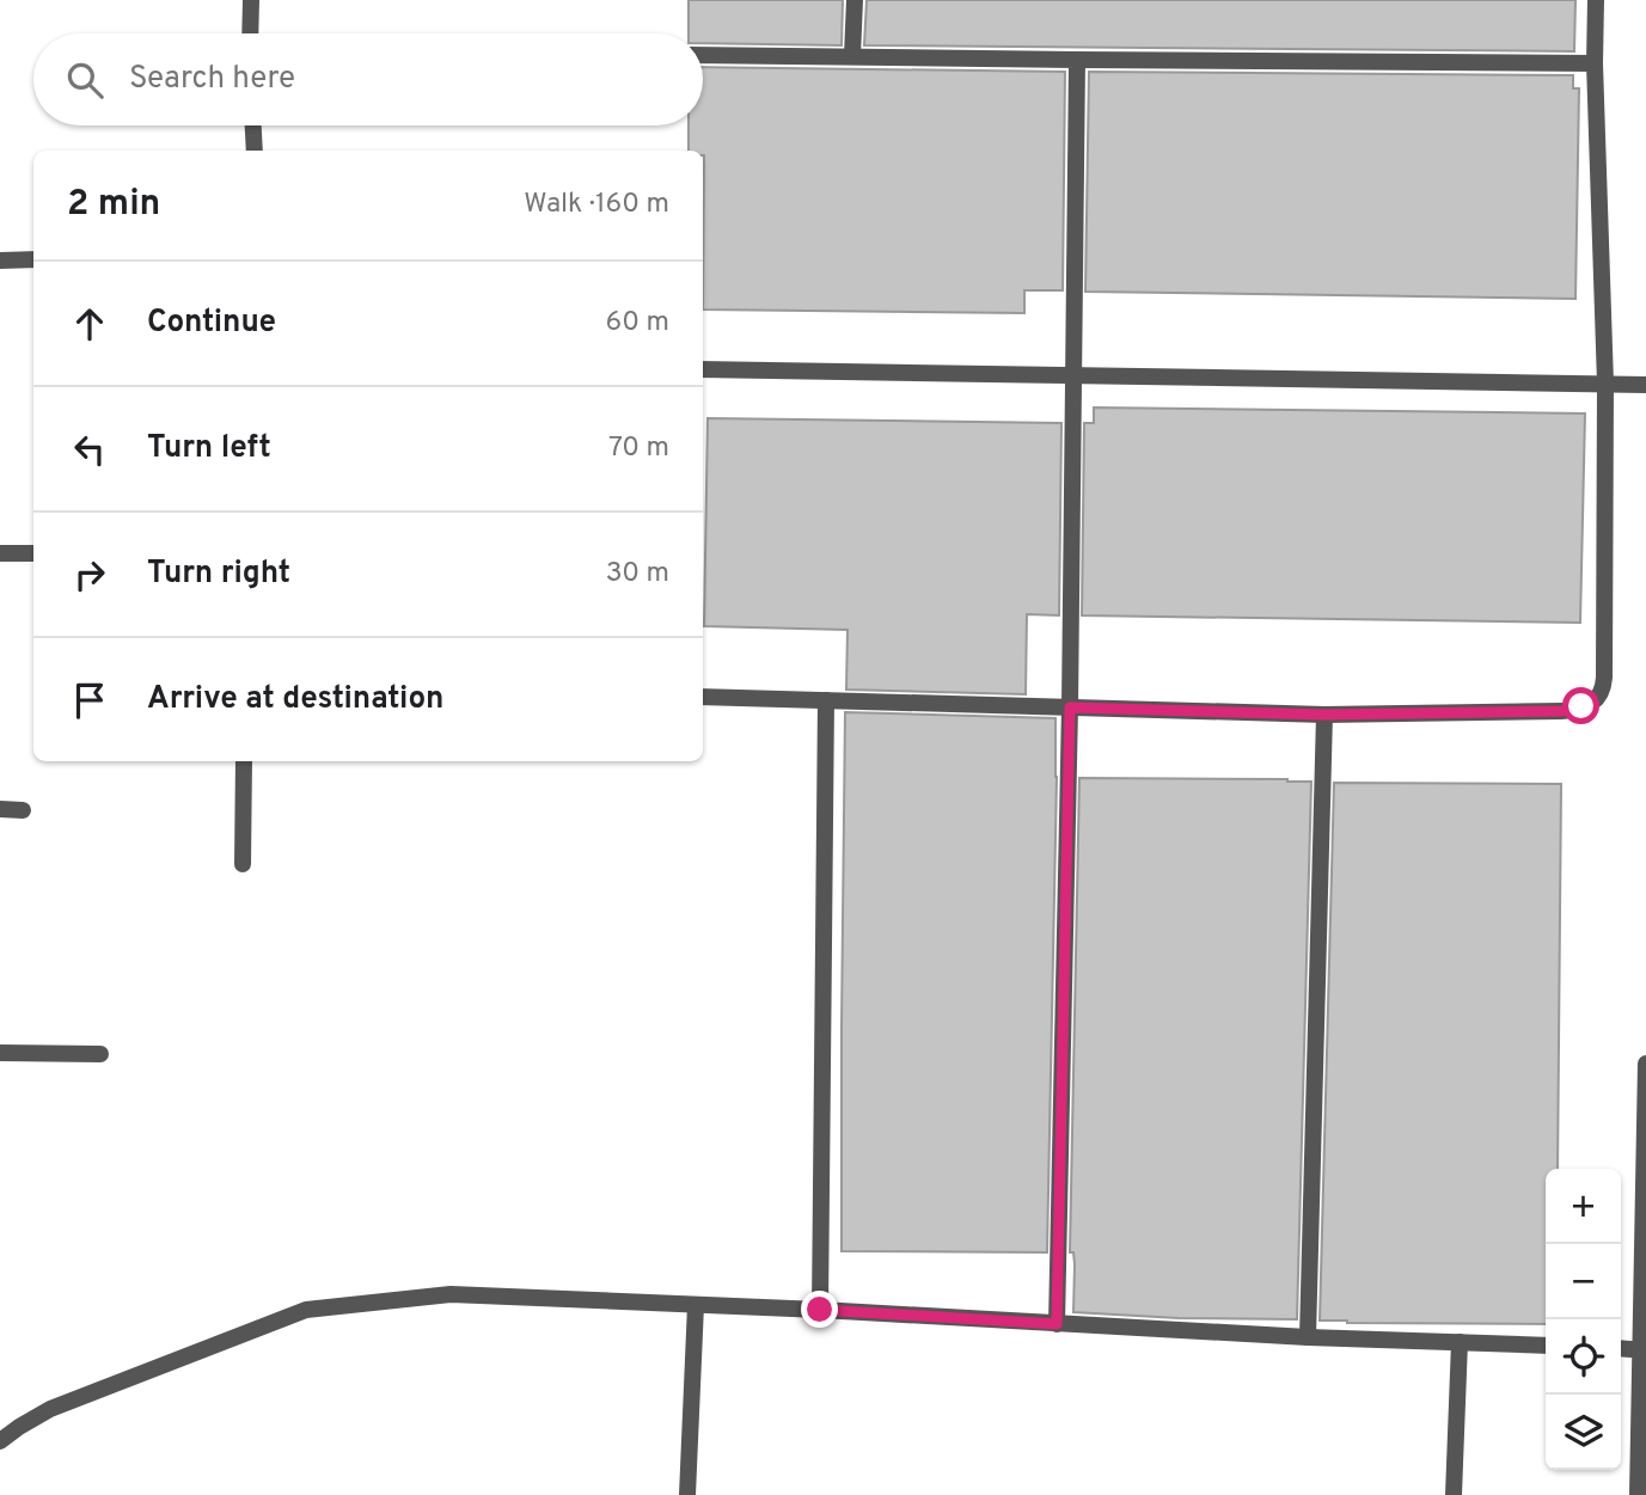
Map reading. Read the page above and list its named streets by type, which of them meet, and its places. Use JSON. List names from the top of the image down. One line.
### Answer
{"page":{"search":"Search here","heading":["2 min","Walk · 160 m"],"list":[["Continue","60 m"],["Turn left","70 m"],["Turn right","30 m"],"Arrive at destination"],"map_buttons":["+","−"]}}
